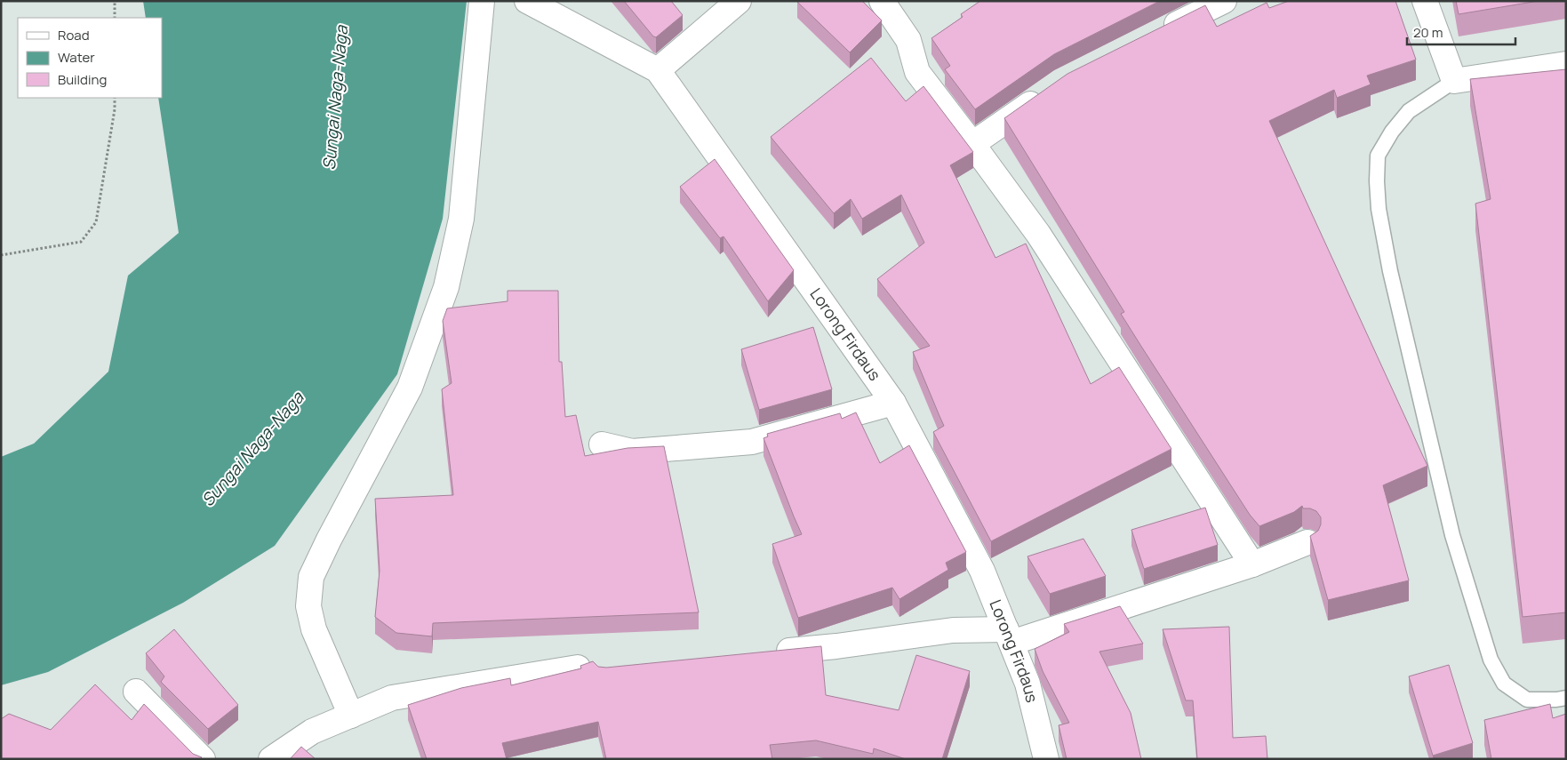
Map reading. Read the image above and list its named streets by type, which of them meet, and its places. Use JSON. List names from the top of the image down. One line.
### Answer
{"streets":{"street":["Lorong Firdaus"]},"water":["Sungai Naga-Naga"],"legend":["Road","Water","Building"],"scale_bar":"20 m"}
